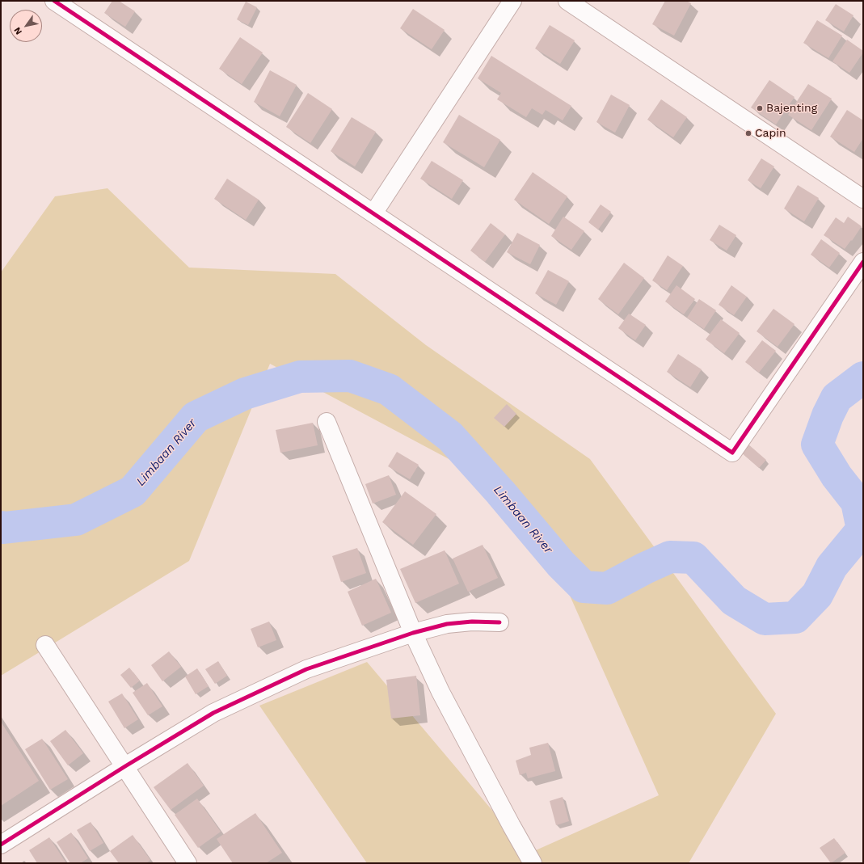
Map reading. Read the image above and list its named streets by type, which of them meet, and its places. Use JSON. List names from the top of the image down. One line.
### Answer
{"water":["Limbaan River"],"places":["Bajenting","Capin"],"north":"bottom left"}
